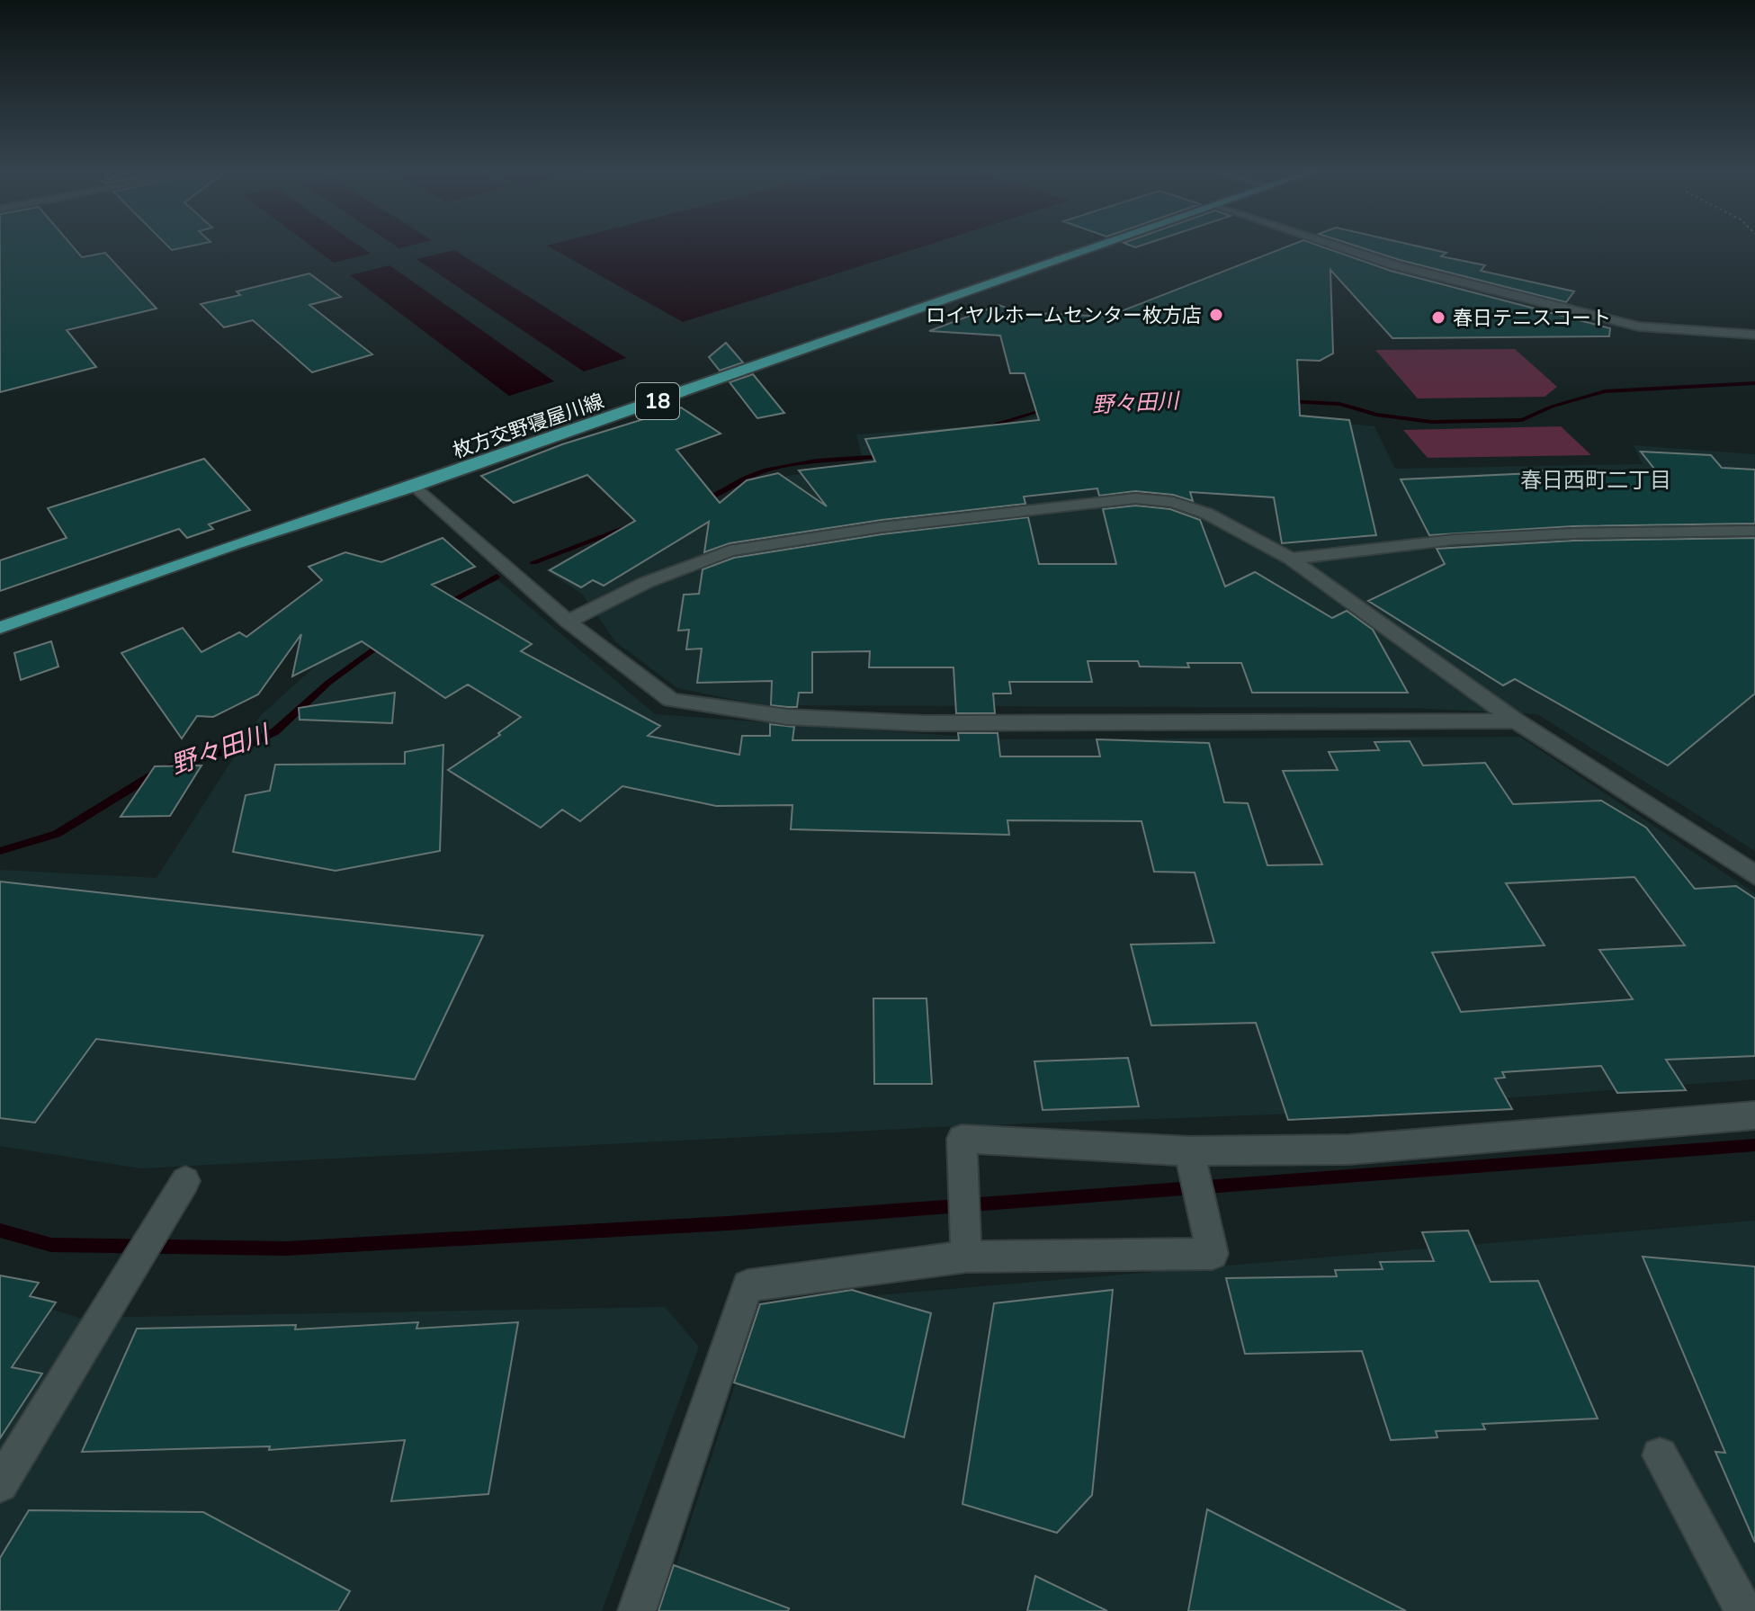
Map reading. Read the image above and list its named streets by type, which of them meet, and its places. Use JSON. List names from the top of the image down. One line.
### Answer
{"streets":{"main road":["18","枚方交野寝屋川線"]},"districts":["春日西町二丁目"],"water":["野々田川"],"places":["ロイヤルホームセンター枚方店","春日テニスコート"]}
